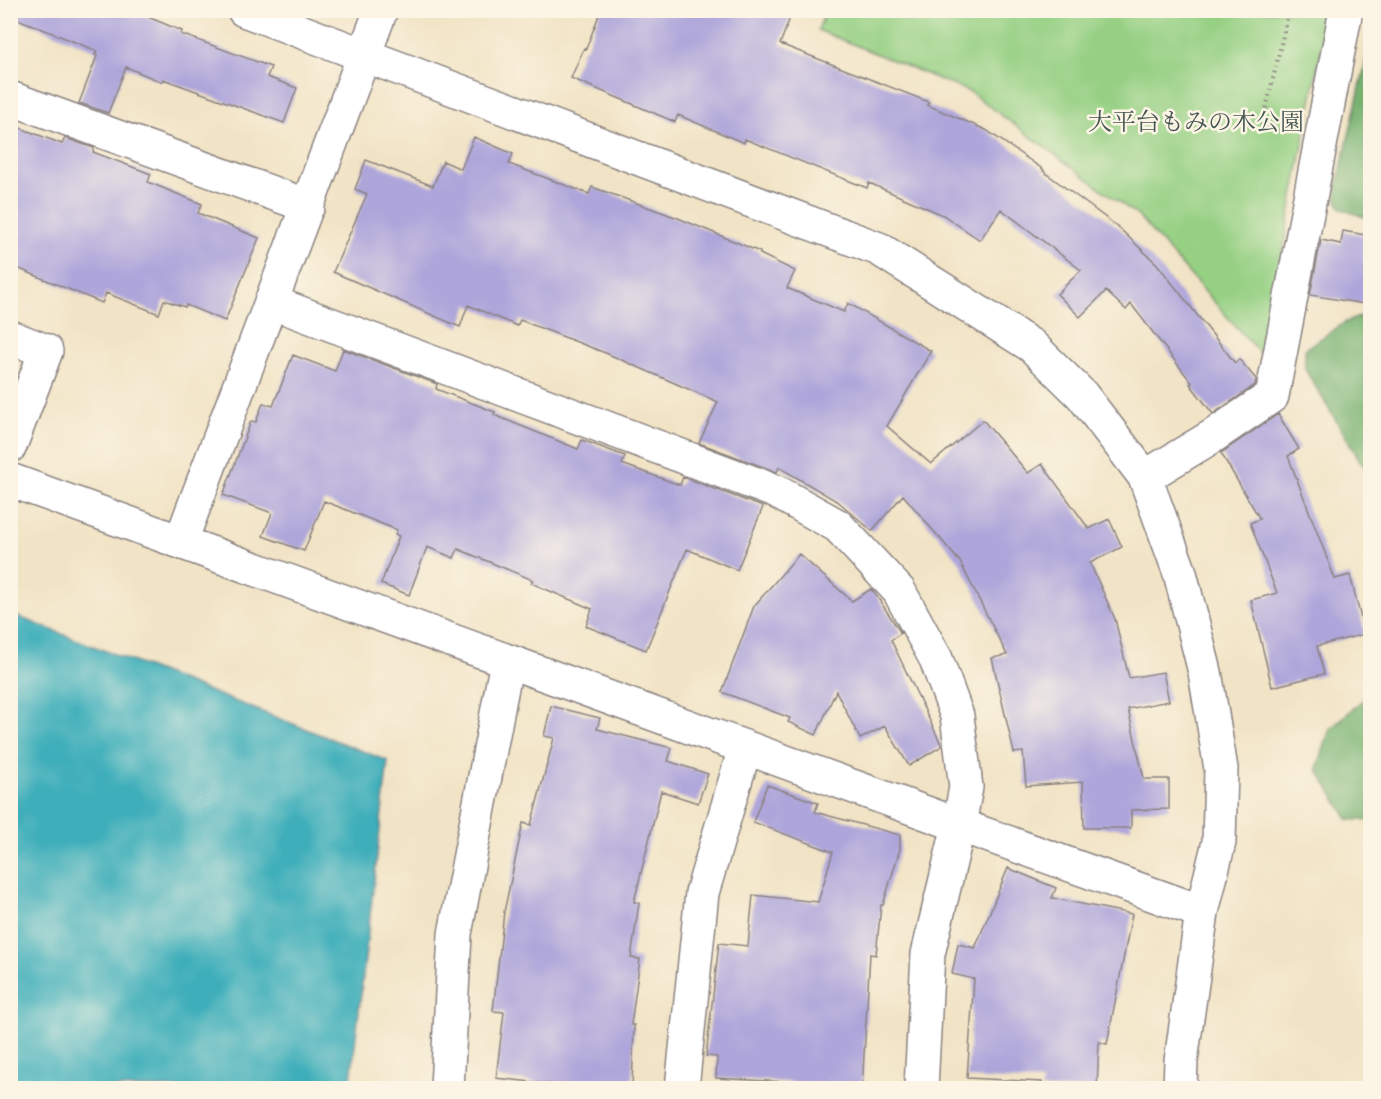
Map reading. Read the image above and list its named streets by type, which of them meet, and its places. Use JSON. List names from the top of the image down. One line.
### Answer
{"parks":["大平台もみの木公園"]}
